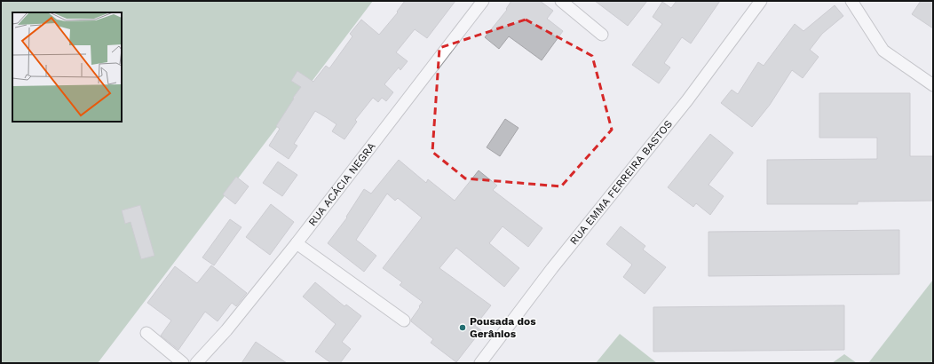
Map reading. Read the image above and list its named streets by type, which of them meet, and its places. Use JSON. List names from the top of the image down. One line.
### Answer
{"streets":{"street":["RUA EMMA FERREIRA BASTOS","RUA ACÁCIA NEGRA"]},"places":["Pousada dos Gerânios"]}
